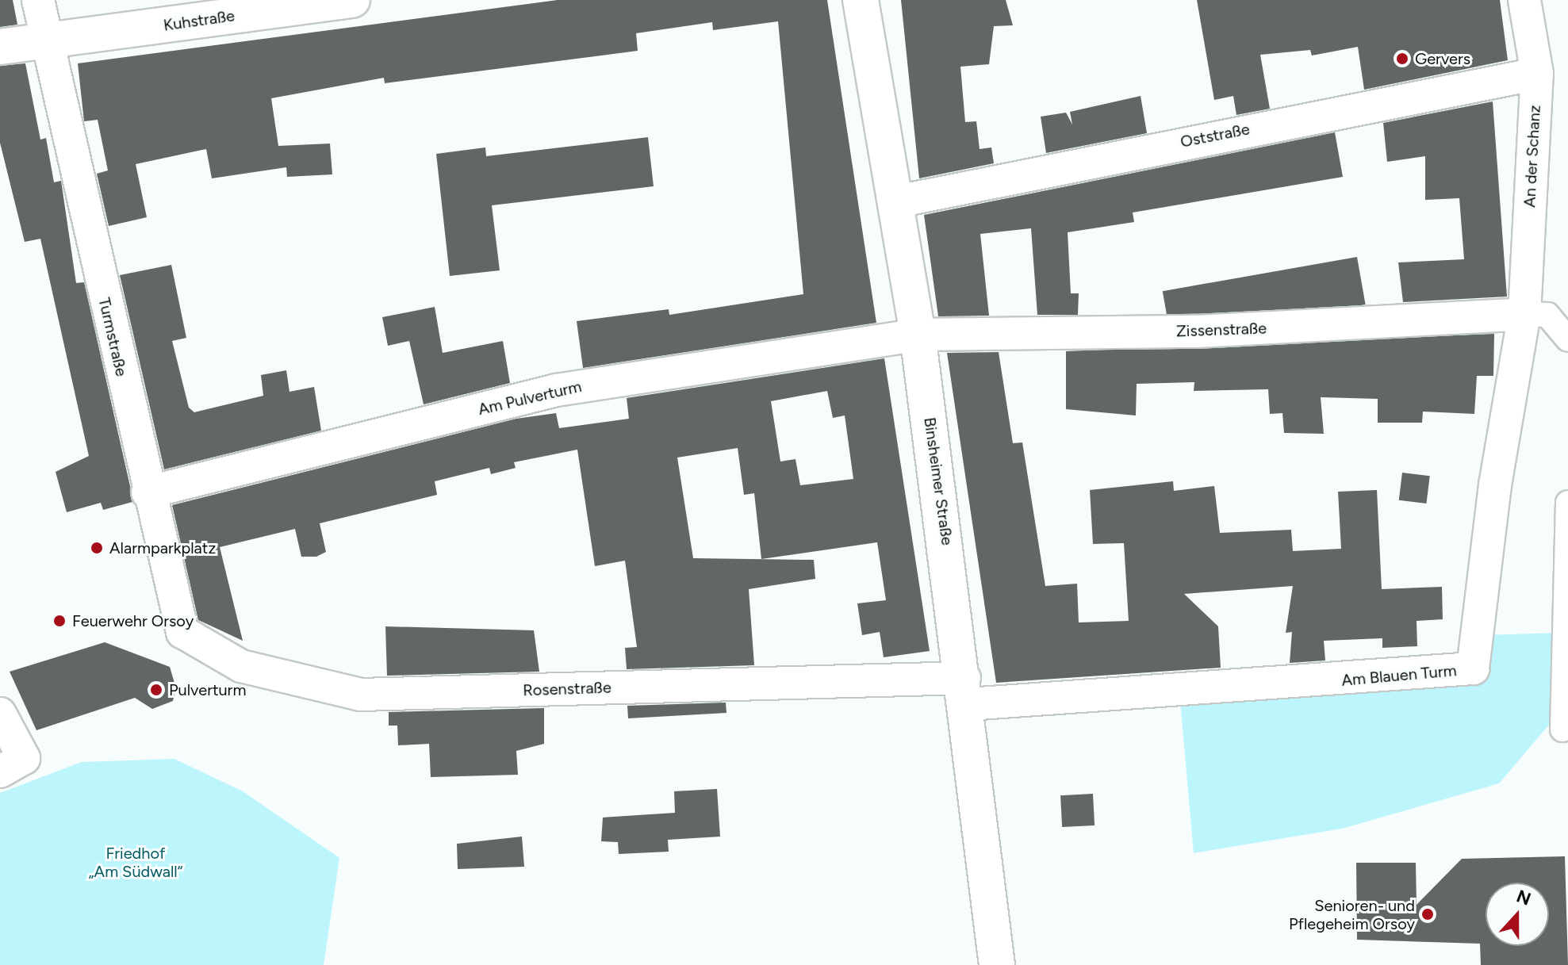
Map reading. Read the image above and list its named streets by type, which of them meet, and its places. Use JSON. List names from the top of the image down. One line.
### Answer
{"streets":{"main road":["Kuhstraße","Binsheimer Straße"],"street":["Oststraße","An der Schanz","Zissenstraße","Turmstraße","Am Pulverturm","Am Blauen Turm","Rosenstraße"]},"crossings":[["Kuhstraße","Turmstraße"],["Oststraße","An der Schanz"],["Oststraße","Binsheimer Straße"],["An der Schanz","Zissenstraße"],["An der Schanz","Am Blauen Turm"],["Zissenstraße","Am Pulverturm"],["Zissenstraße","Binsheimer Straße"],["Zissenstraße","Am Blauen Turm"],["Turmstraße","Am Pulverturm"],["Turmstraße","Rosenstraße"],["Am Pulverturm","Binsheimer Straße"],["Binsheimer Straße","Am Blauen Turm"],["Binsheimer Straße","Rosenstraße"],["Am Blauen Turm","Rosenstraße"]],"parks":["Friedhof „Am Südwall“"],"places":["Gervers","Alarmparkplatz","Feuerwehr Orsoy","Pulverturm","Senioren- und Pflegeheim Orsoy"],"north":"top"}
